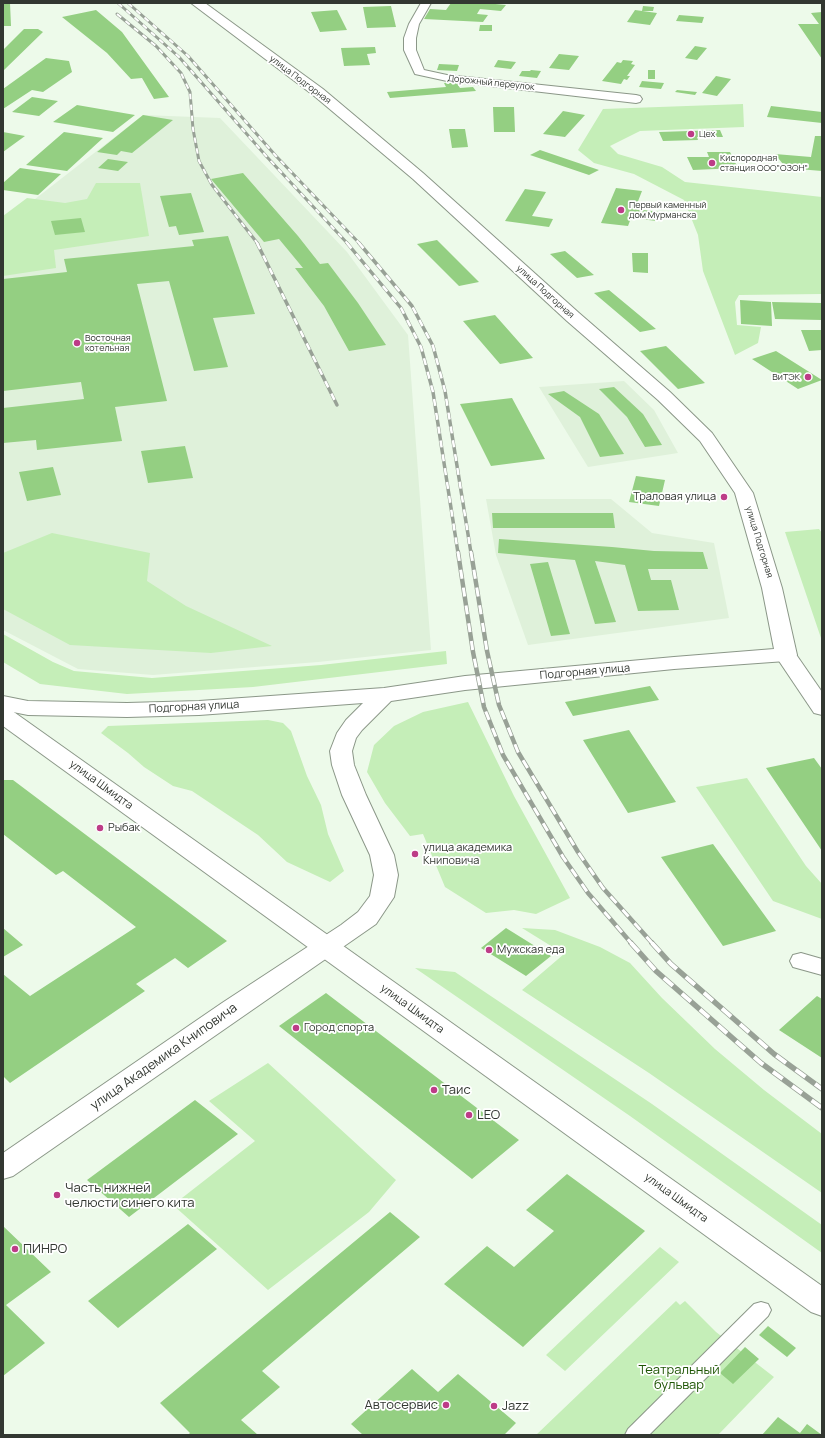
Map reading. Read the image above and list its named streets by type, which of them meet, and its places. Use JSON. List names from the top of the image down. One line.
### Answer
{"streets":{"main road":["улица Подгорная","Подгорная улица","улица Шмидта","улица Академика Книповича"],"street":["Дорожный переулок"]},"crossings":[["улица Подгорная","Подгорная улица"],["улица Шмидта","улица Академика Книповича"]],"parks":["Театральный бульвар"],"places":["Цех","Кислородная станция ООО\"ОЗОН\"","Первый каменный дом Мурманска","Восточная котельная","ВиТЭК","Траловая улица","Рыбак","улица академика Книповича","Мужская еда","Город спорта","Таис","LEO","Часть нижней челюсти синего кита","ПИНРО","Автосервис","Jazz"]}
